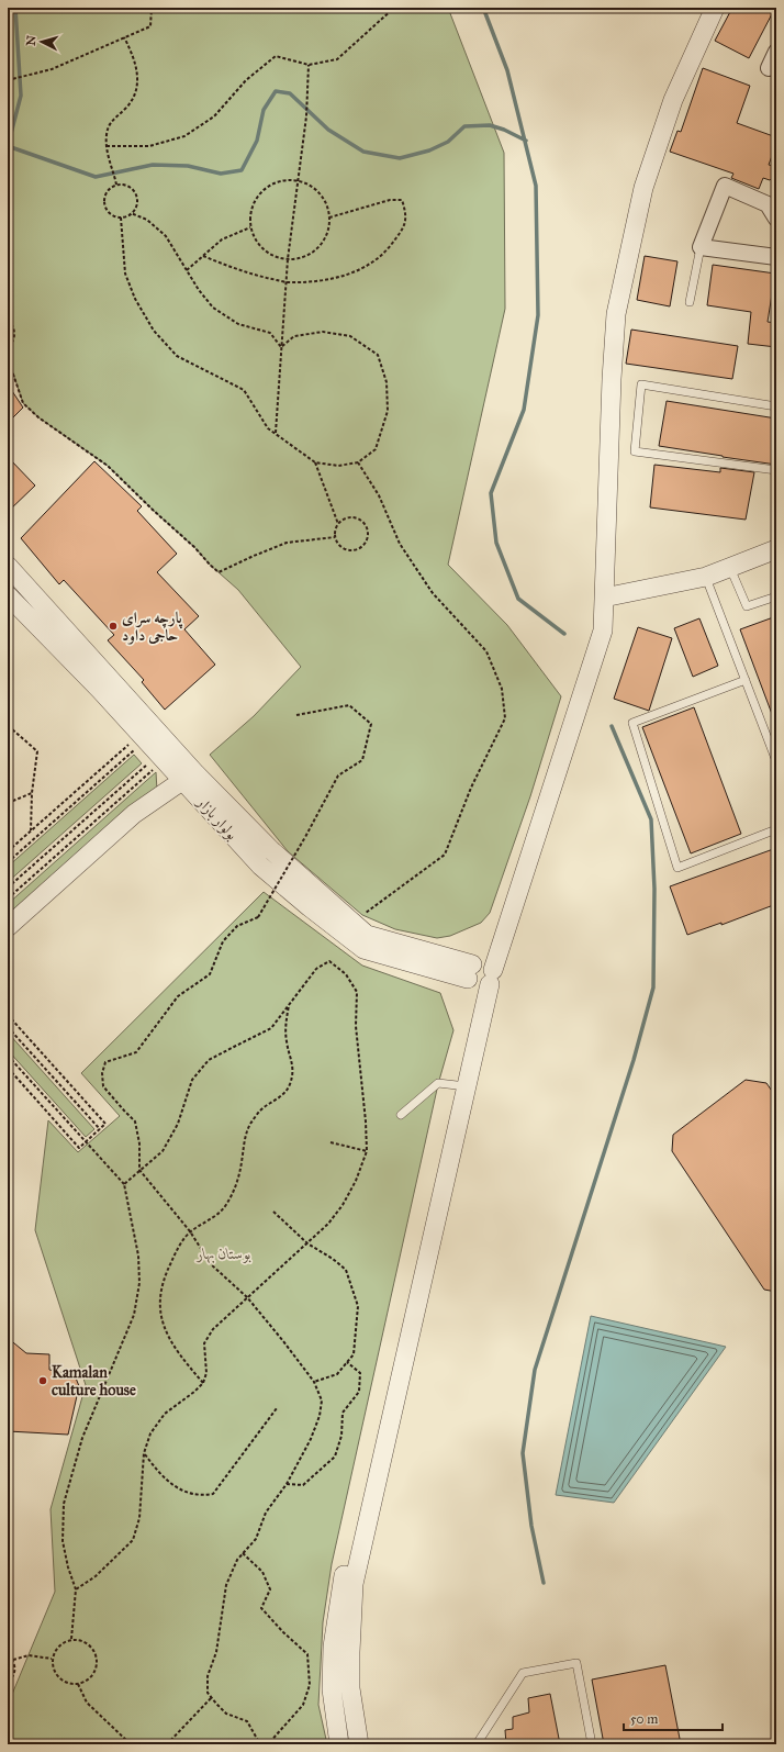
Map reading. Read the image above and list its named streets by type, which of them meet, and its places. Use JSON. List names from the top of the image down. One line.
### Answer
{"streets":{"street":["بولوار بازار"]},"parks":["بوستان بهار"],"places":["پارچه سرای حاجی داود","Kamalan culture house"],"scale_bar":"50 m","north":"left"}
